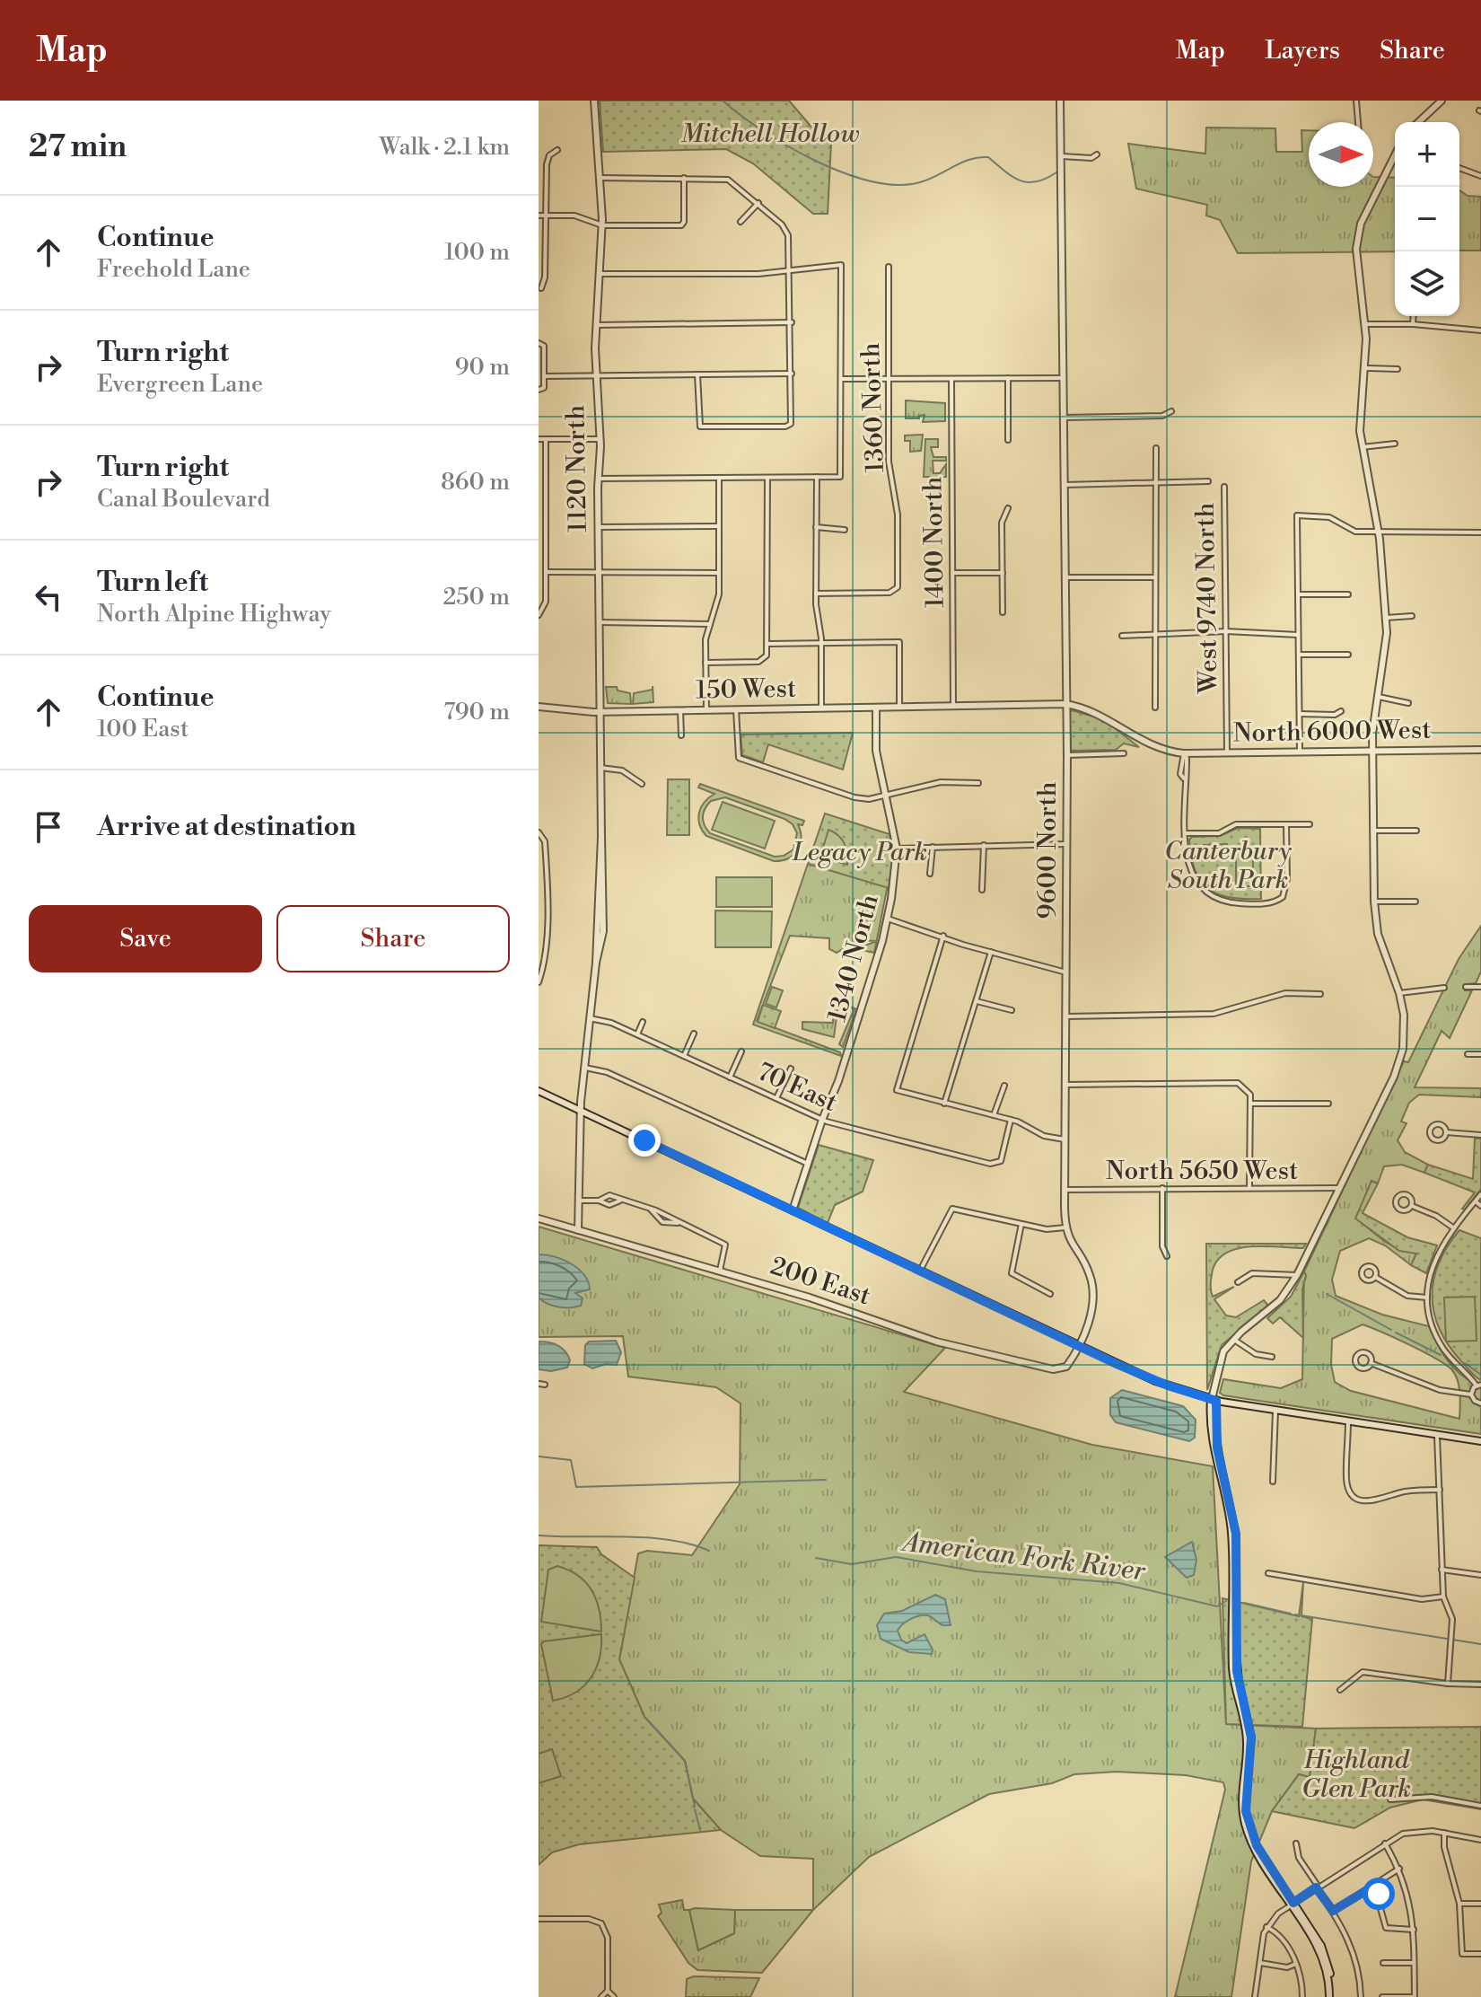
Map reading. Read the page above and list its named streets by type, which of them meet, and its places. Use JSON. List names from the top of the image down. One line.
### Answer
{"streets":{"street":["1360 North","1120 North","1400 North","West 9740 North","150 West","North 6000 West","9600 North","1340 North","70 East","North 5650 West","200 East"]},"crossings":[["1120 North","150 West"],["1120 North","70 East"],["1120 North","200 East"],["1400 North","150 West"],["West 9740 North","North 6000 West"],["150 West","North 6000 West"],["150 West","9600 North"],["150 West","1340 North"],["North 6000 West","9600 North"],["9600 North","North 5650 West"],["9600 North","200 East"],["1340 North","70 East"]],"water":["American Fork River"],"parks":["Mitchell Hollow","Canterbury South Park","Legacy Park","Highland Glen Park"],"north":"right","page":{"header":"Map","nav":["Map","Layers","Share"],"heading":["27 min","Walk · 2.1 km"],"map_buttons":["+","−"],"list":[["Continue","Freehold Lane","100 m"],["Turn right","Evergreen Lane","90 m"],["Turn right","Canal Boulevard","860 m"],["Turn left","North Alpine Highway","250 m"],["Continue","100 East","790 m"],"Arrive at destination"],"buttons":["Save","Share"]}}
